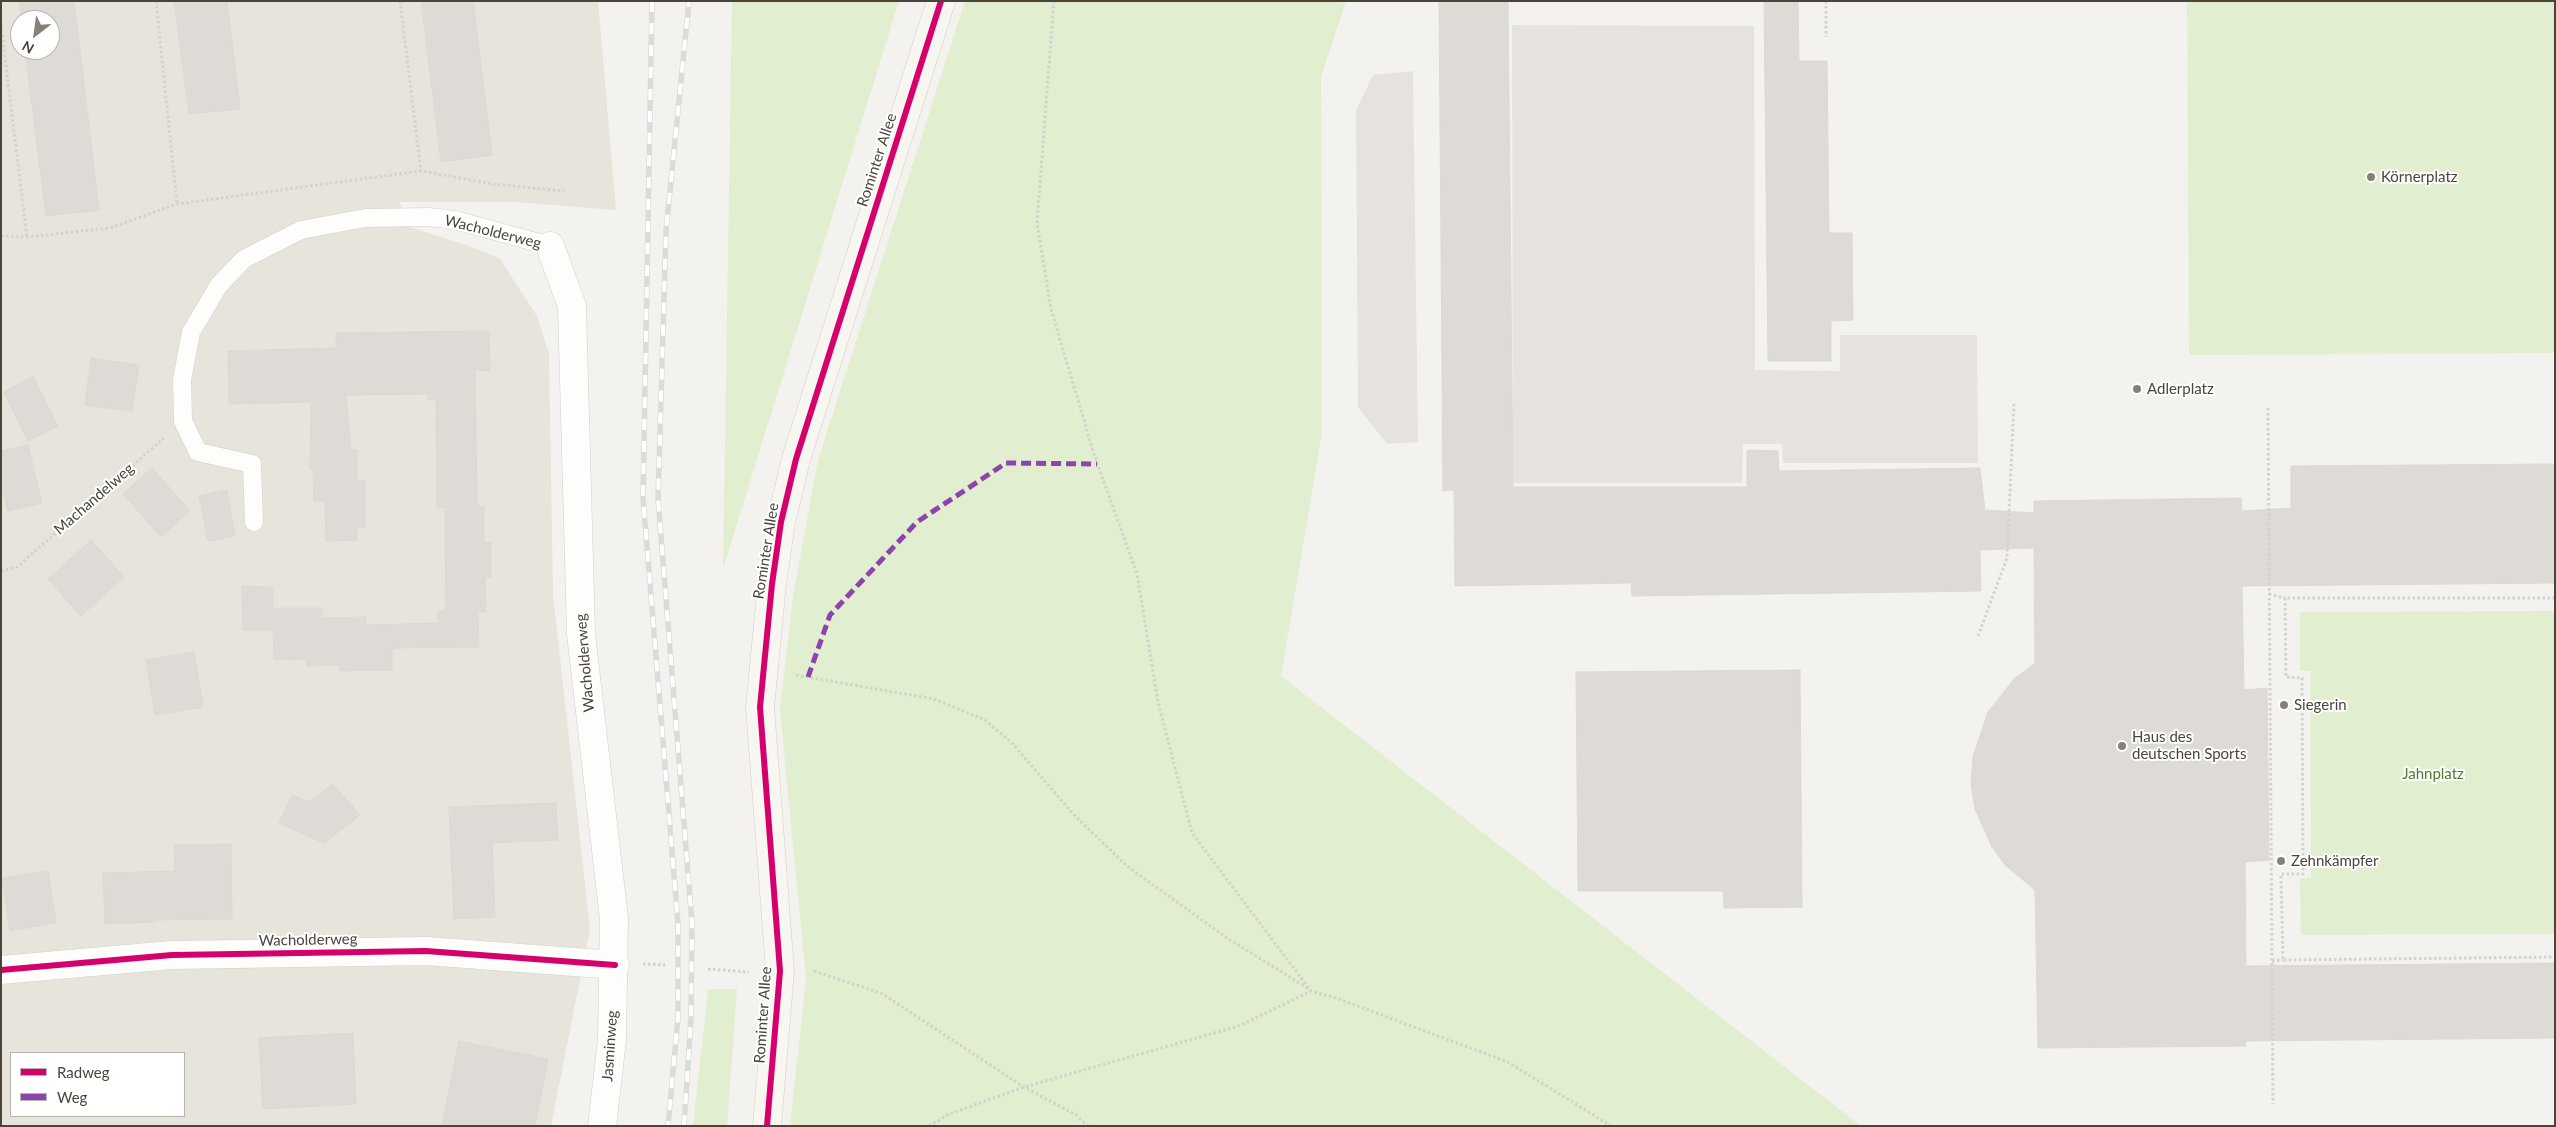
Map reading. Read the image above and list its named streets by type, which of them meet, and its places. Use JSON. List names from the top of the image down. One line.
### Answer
{"streets":{"street":["Rominter Allee","Wacholderweg","Jasminweg"],"path":["Machandelweg"]},"crossings":[["Wacholderweg","Machandelweg"],["Wacholderweg","Jasminweg"]],"parks":["Jahnplatz"],"places":["Körnerplatz","Adlerplatz","Siegerin","Haus des deutschen Sports","Zehnkämpfer"],"legend":["Radweg","Weg"],"north":"bottom left"}
